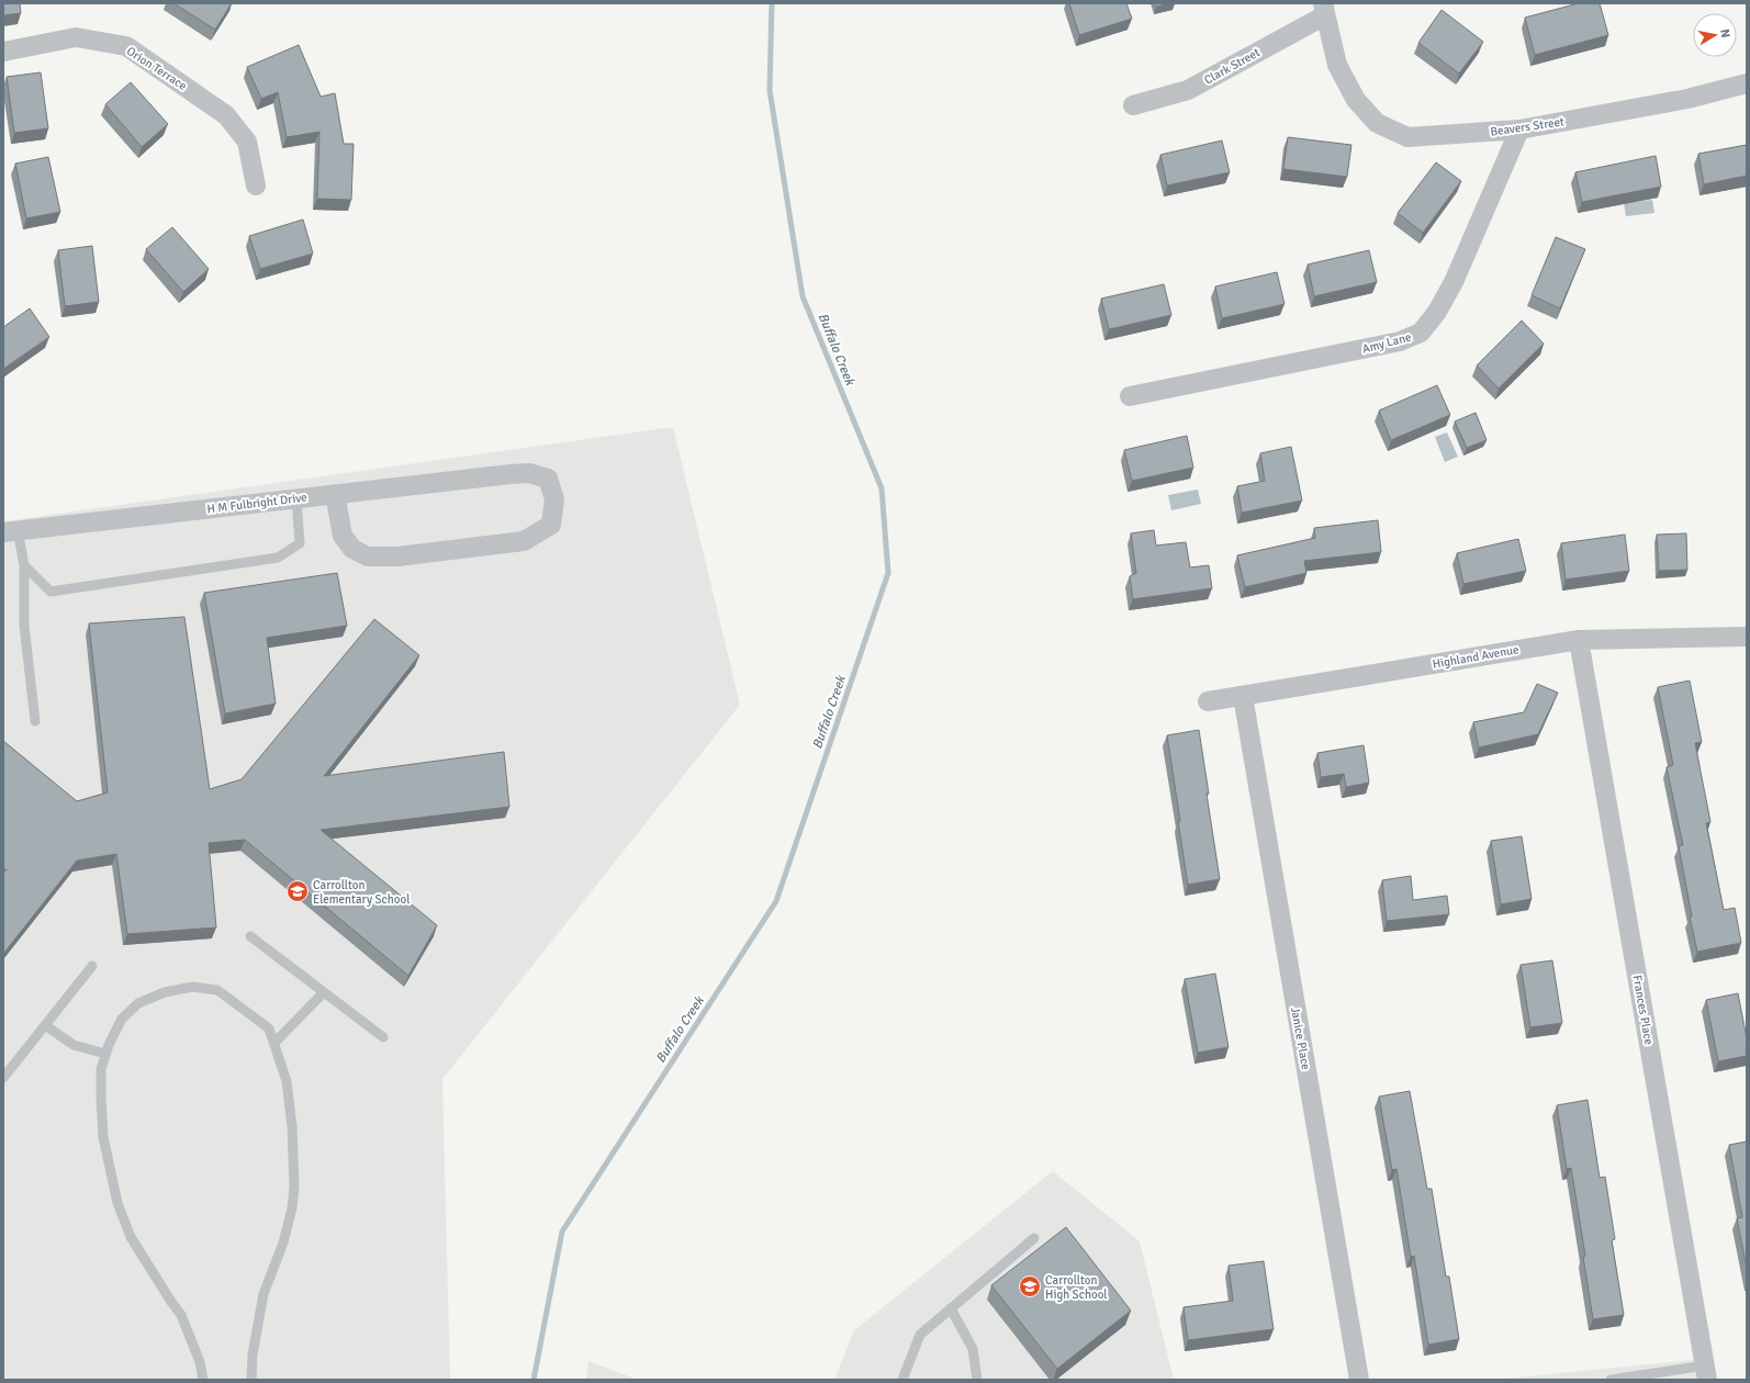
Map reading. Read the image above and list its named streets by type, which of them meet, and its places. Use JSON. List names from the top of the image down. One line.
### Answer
{"streets":{"street":["Clark Street","Orion Terrace","Beavers Street","Amy Lane","H M Fulbright Drive","Highland Avenue","Frances Place","Janice Place"]},"crossings":[["Clark Street","Beavers Street"],["Beavers Street","Amy Lane"],["Highland Avenue","Frances Place"],["Highland Avenue","Janice Place"]],"water":["Buffalo Creek"],"places":{"school or university":["Carrollton Elementary School","Carrollton High School"]},"north":"right"}
